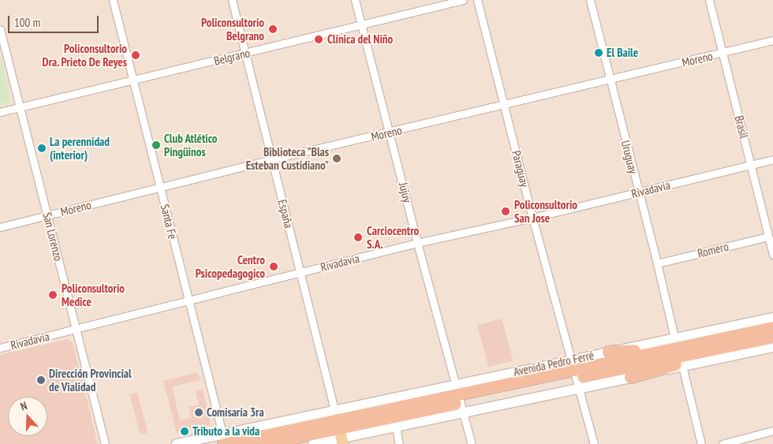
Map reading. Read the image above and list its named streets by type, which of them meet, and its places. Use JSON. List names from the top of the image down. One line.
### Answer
{"streets":{"highway":["Avenida Pedro Ferré"],"street":["Belgrano","Moreno","Brasil","Uruguay","Paraguay","Rivadavia","Jujuy","España","Santa Fe","San Lorenzo","Romero"]},"crossings":[["Belgrano","Jujuy"],["Belgrano","España"],["Belgrano","Santa Fe"],["Belgrano","San Lorenzo"],["Moreno","Brasil"],["Moreno","Uruguay"],["Moreno","Paraguay"],["Moreno","Jujuy"],["Moreno","España"],["Moreno","Santa Fe"],["Moreno","San Lorenzo"],["Brasil","Rivadavia"],["Brasil","Romero"],["Uruguay","Rivadavia"],["Uruguay","Romero"],["Uruguay","Avenida Pedro Ferré"],["Paraguay","Rivadavia"],["Paraguay","Avenida Pedro Ferré"],["Rivadavia","Jujuy"],["Rivadavia","España"],["Rivadavia","Santa Fe"],["Rivadavia","San Lorenzo"],["Jujuy","Avenida Pedro Ferré"],["España","Avenida Pedro Ferré"]],"places":["Policonsultorio Belgrano","Clínica del Niño","El Baile","Policonsultorio Dra. Prieto De Reyes","Club Atlético Pingüinos","La perennidad (interior)","Biblioteca \"Blas Esteban Custidiano\"","Policonsultorio San Jose","Carciocentro S.A.","Centro Psicopedagogico","Policonsultorio Medice","Dirección Provincial de Vialidad","Comisaría 3ra","Tributo a la vida"],"scale_bar":"100 m","north":"top"}
